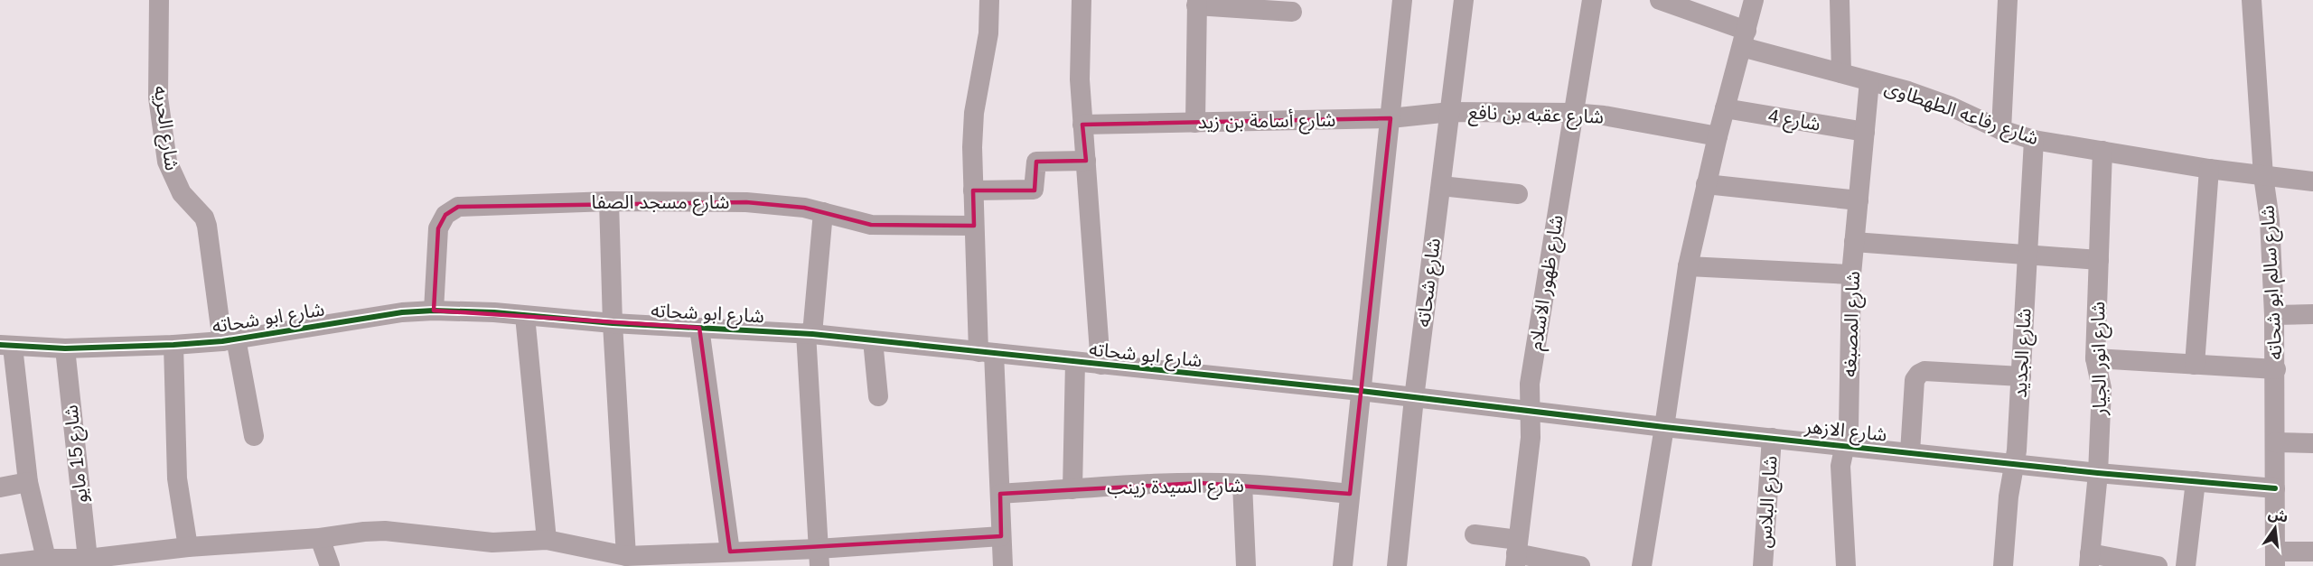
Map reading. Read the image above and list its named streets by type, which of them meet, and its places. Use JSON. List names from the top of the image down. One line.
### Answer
{"streets":{"street":["شارع رفاعه الطهطاوى","شارع عقبه بن نافع","شارع 4","شارع أسامة بن زيد","شارع الحريه","شارع مسجد الصفا","شارع شحاته","شارع ظهور الاسلام","شارع سالم ابو شحاته","شارع ابو شحاته","شارع المصبغه","شارع الجديد","شارع انور الجيار","شارع الازهر","شارع 15 مايو","شارع السيدة زينب","شارع البلاس"]},"crossings":[["شارع رفاعه الطهطاوى","شارع سالم ابو شحاته"],["شارع رفاعه الطهطاوى","شارع المصبغه"],["شارع رفاعه الطهطاوى","شارع الجديد"],["شارع رفاعه الطهطاوى","شارع انور الجيار"],["شارع عقبه بن نافع","شارع أسامة بن زيد"],["شارع عقبه بن نافع","شارع شحاته"],["شارع عقبه بن نافع","شارع ظهور الاسلام"],["شارع 4","شارع المصبغه"],["شارع أسامة بن زيد","شارع شحاته"],["شارع مسجد الصفا","شارع ابو شحاته"],["شارع شحاته","شارع ابو شحاته"],["شارع شحاته","شارع الازهر"],["شارع ظهور الاسلام","شارع الازهر"],["شارع سالم ابو شحاته","شارع الازهر"],["شارع ابو شحاته","شارع الازهر"],["شارع ابو شحاته","شارع 15 مايو"],["شارع المصبغه","شارع الازهر"],["شارع الجديد","شارع الازهر"],["شارع انور الجيار","شارع الازهر"],["شارع الازهر","شارع البلاس"]],"north":"top"}
